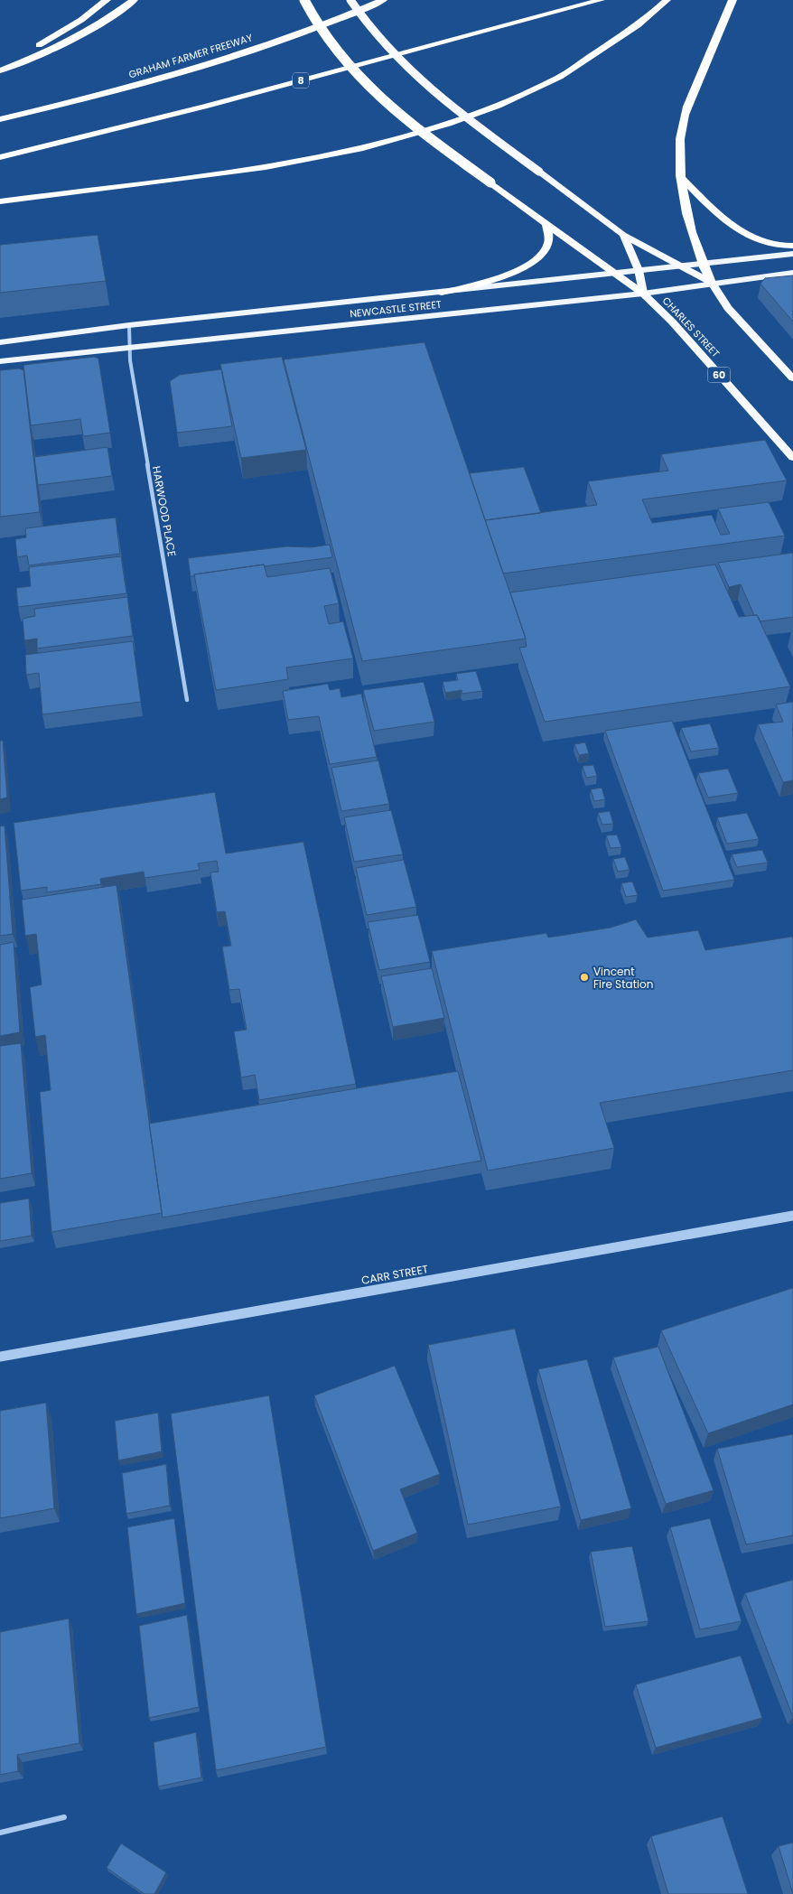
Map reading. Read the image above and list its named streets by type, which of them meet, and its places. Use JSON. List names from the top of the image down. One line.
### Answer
{"streets":{"highway":["GRAHAM FARMER FREEWAY","8","CHARLES STREET","60"],"main road":["NEWCASTLE STREET"],"street":["HARWOOD PLACE","CARR STREET"]},"crossings":[["NEWCASTLE STREET","CHARLES STREET"],["NEWCASTLE STREET","HARWOOD PLACE"]],"places":["Vincent Fire Station"]}
